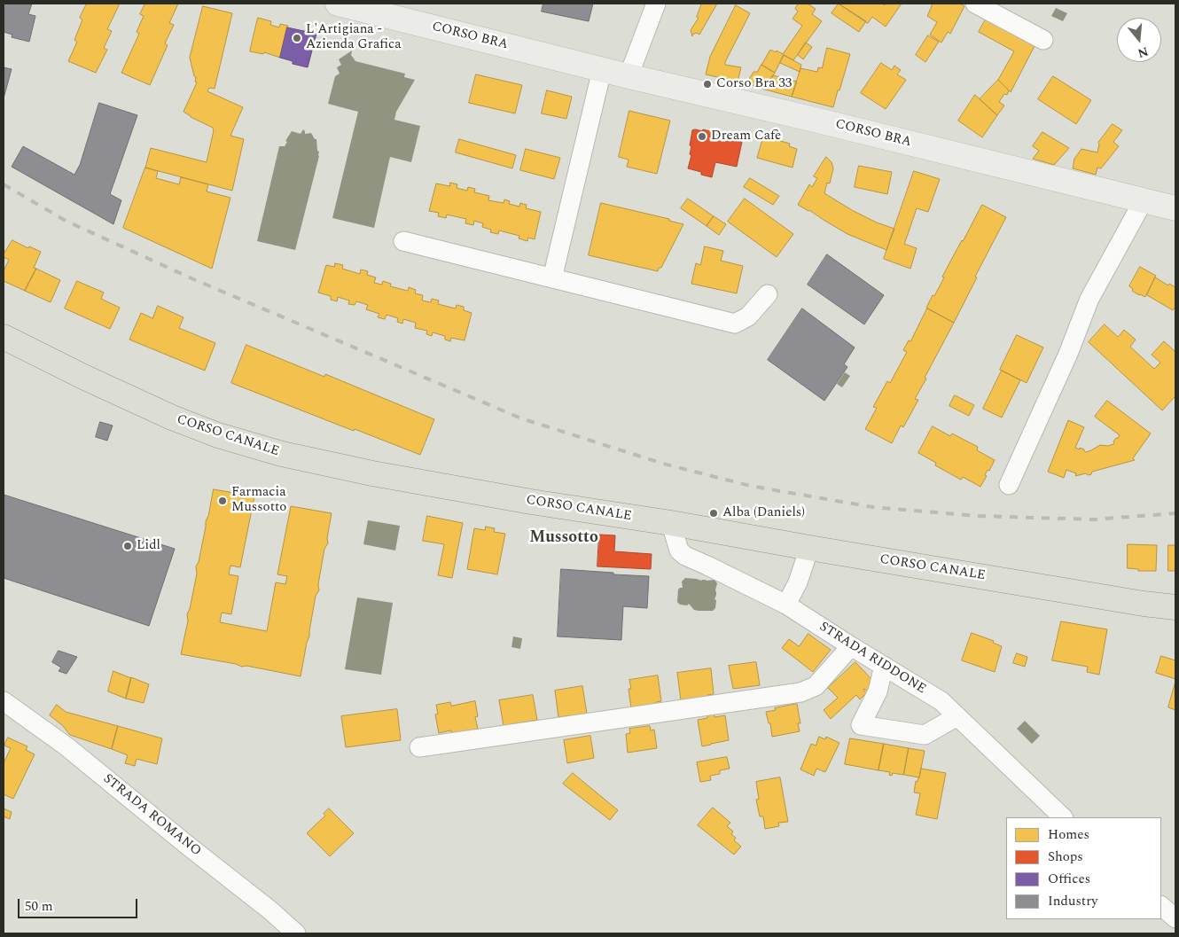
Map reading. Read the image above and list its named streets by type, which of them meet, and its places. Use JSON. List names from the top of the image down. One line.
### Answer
{"streets":{"main road":["CORSO CANALE"],"street":["CORSO BRA","STRADA RIDDONE","STRADA ROMANO"]},"crossings":[["CORSO CANALE","STRADA RIDDONE"]],"districts":["Mussotto"],"places":["L'Artigiana - Azienda Grafica","Corso Bra 33","Dream Cafè","Farmacia Mussotto","Alba (Daniels)","Lidl"],"legend":["Homes","Shops","Offices","Industry"],"scale_bar":"50 m","north":"bottom"}
